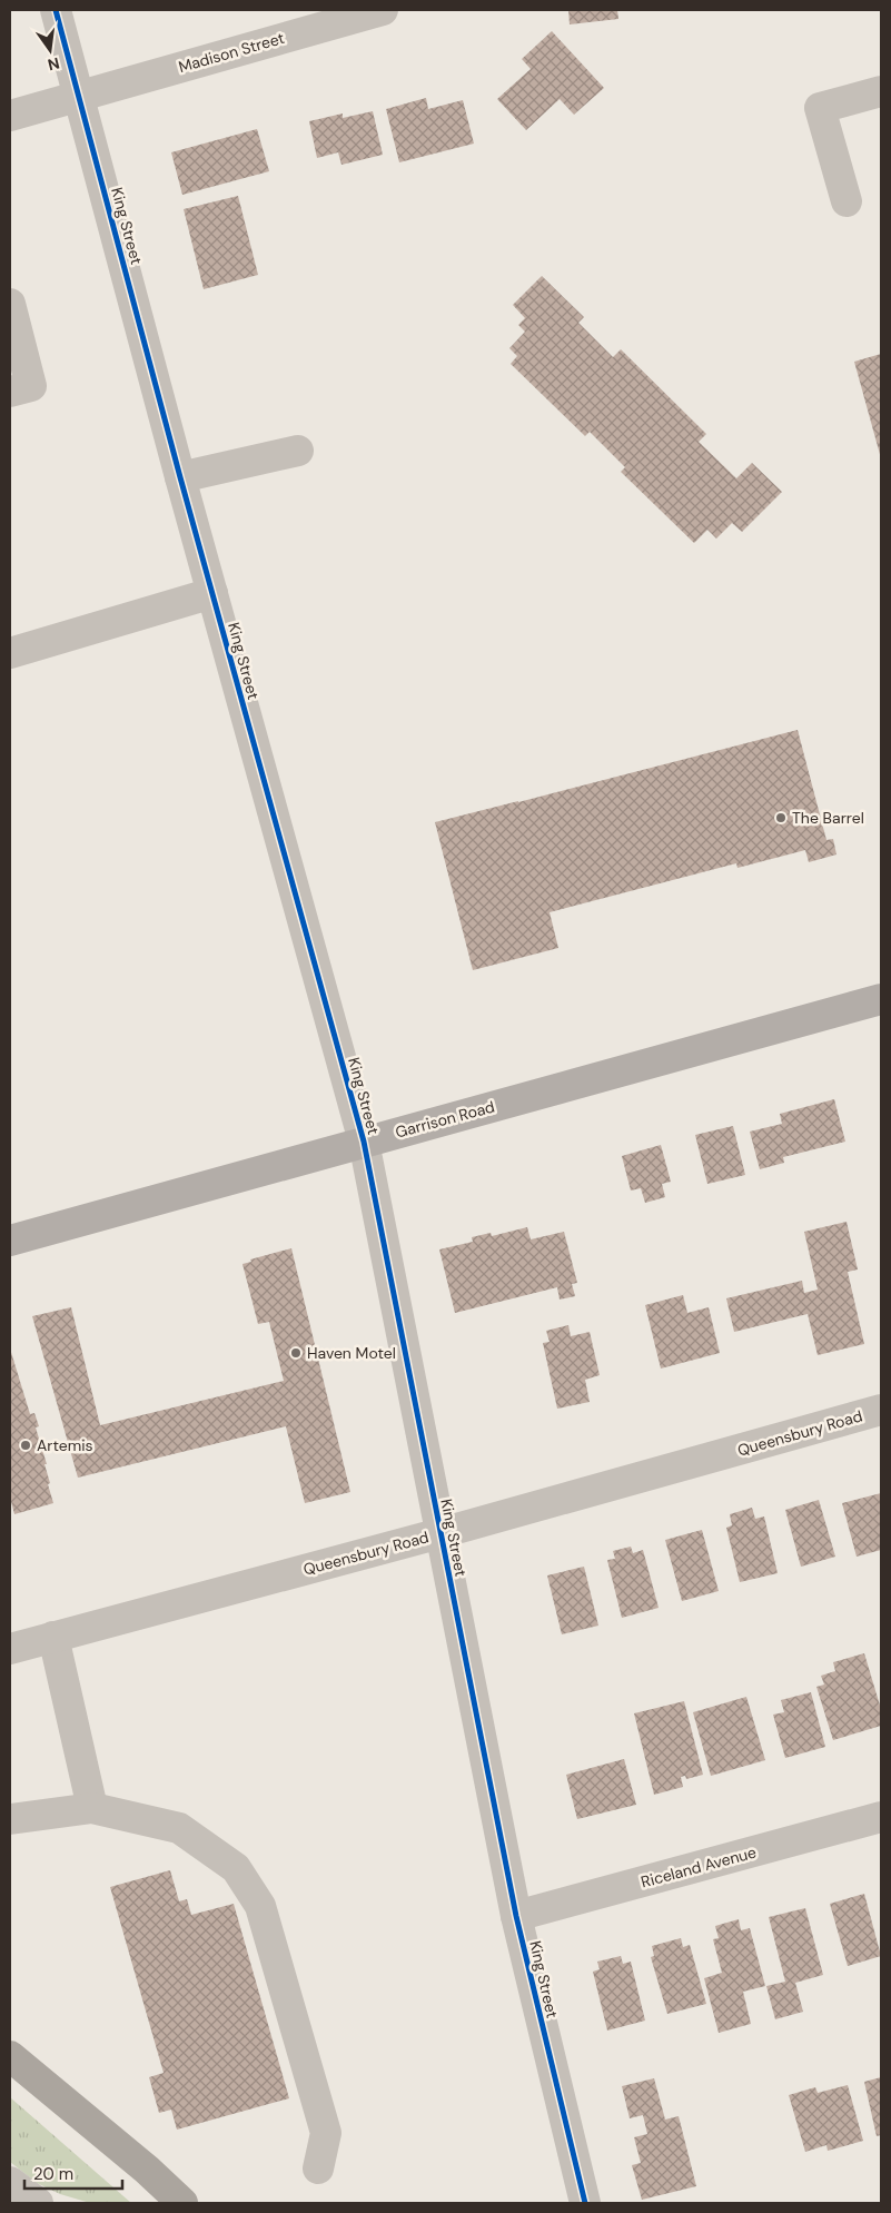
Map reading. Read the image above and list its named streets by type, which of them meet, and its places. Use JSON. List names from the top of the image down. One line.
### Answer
{"streets":{"main road":["Garrison Road"],"street":["Madison Street","King Street","Queensbury Road","Riceland Avenue"]},"crossings":[["Madison Street","King Street"],["King Street","Garrison Road"],["King Street","Queensbury Road"],["King Street","Riceland Avenue"]],"places":["The Barrel","Haven Motel","Artemis"],"scale_bar":"20 m","north":"bottom"}
